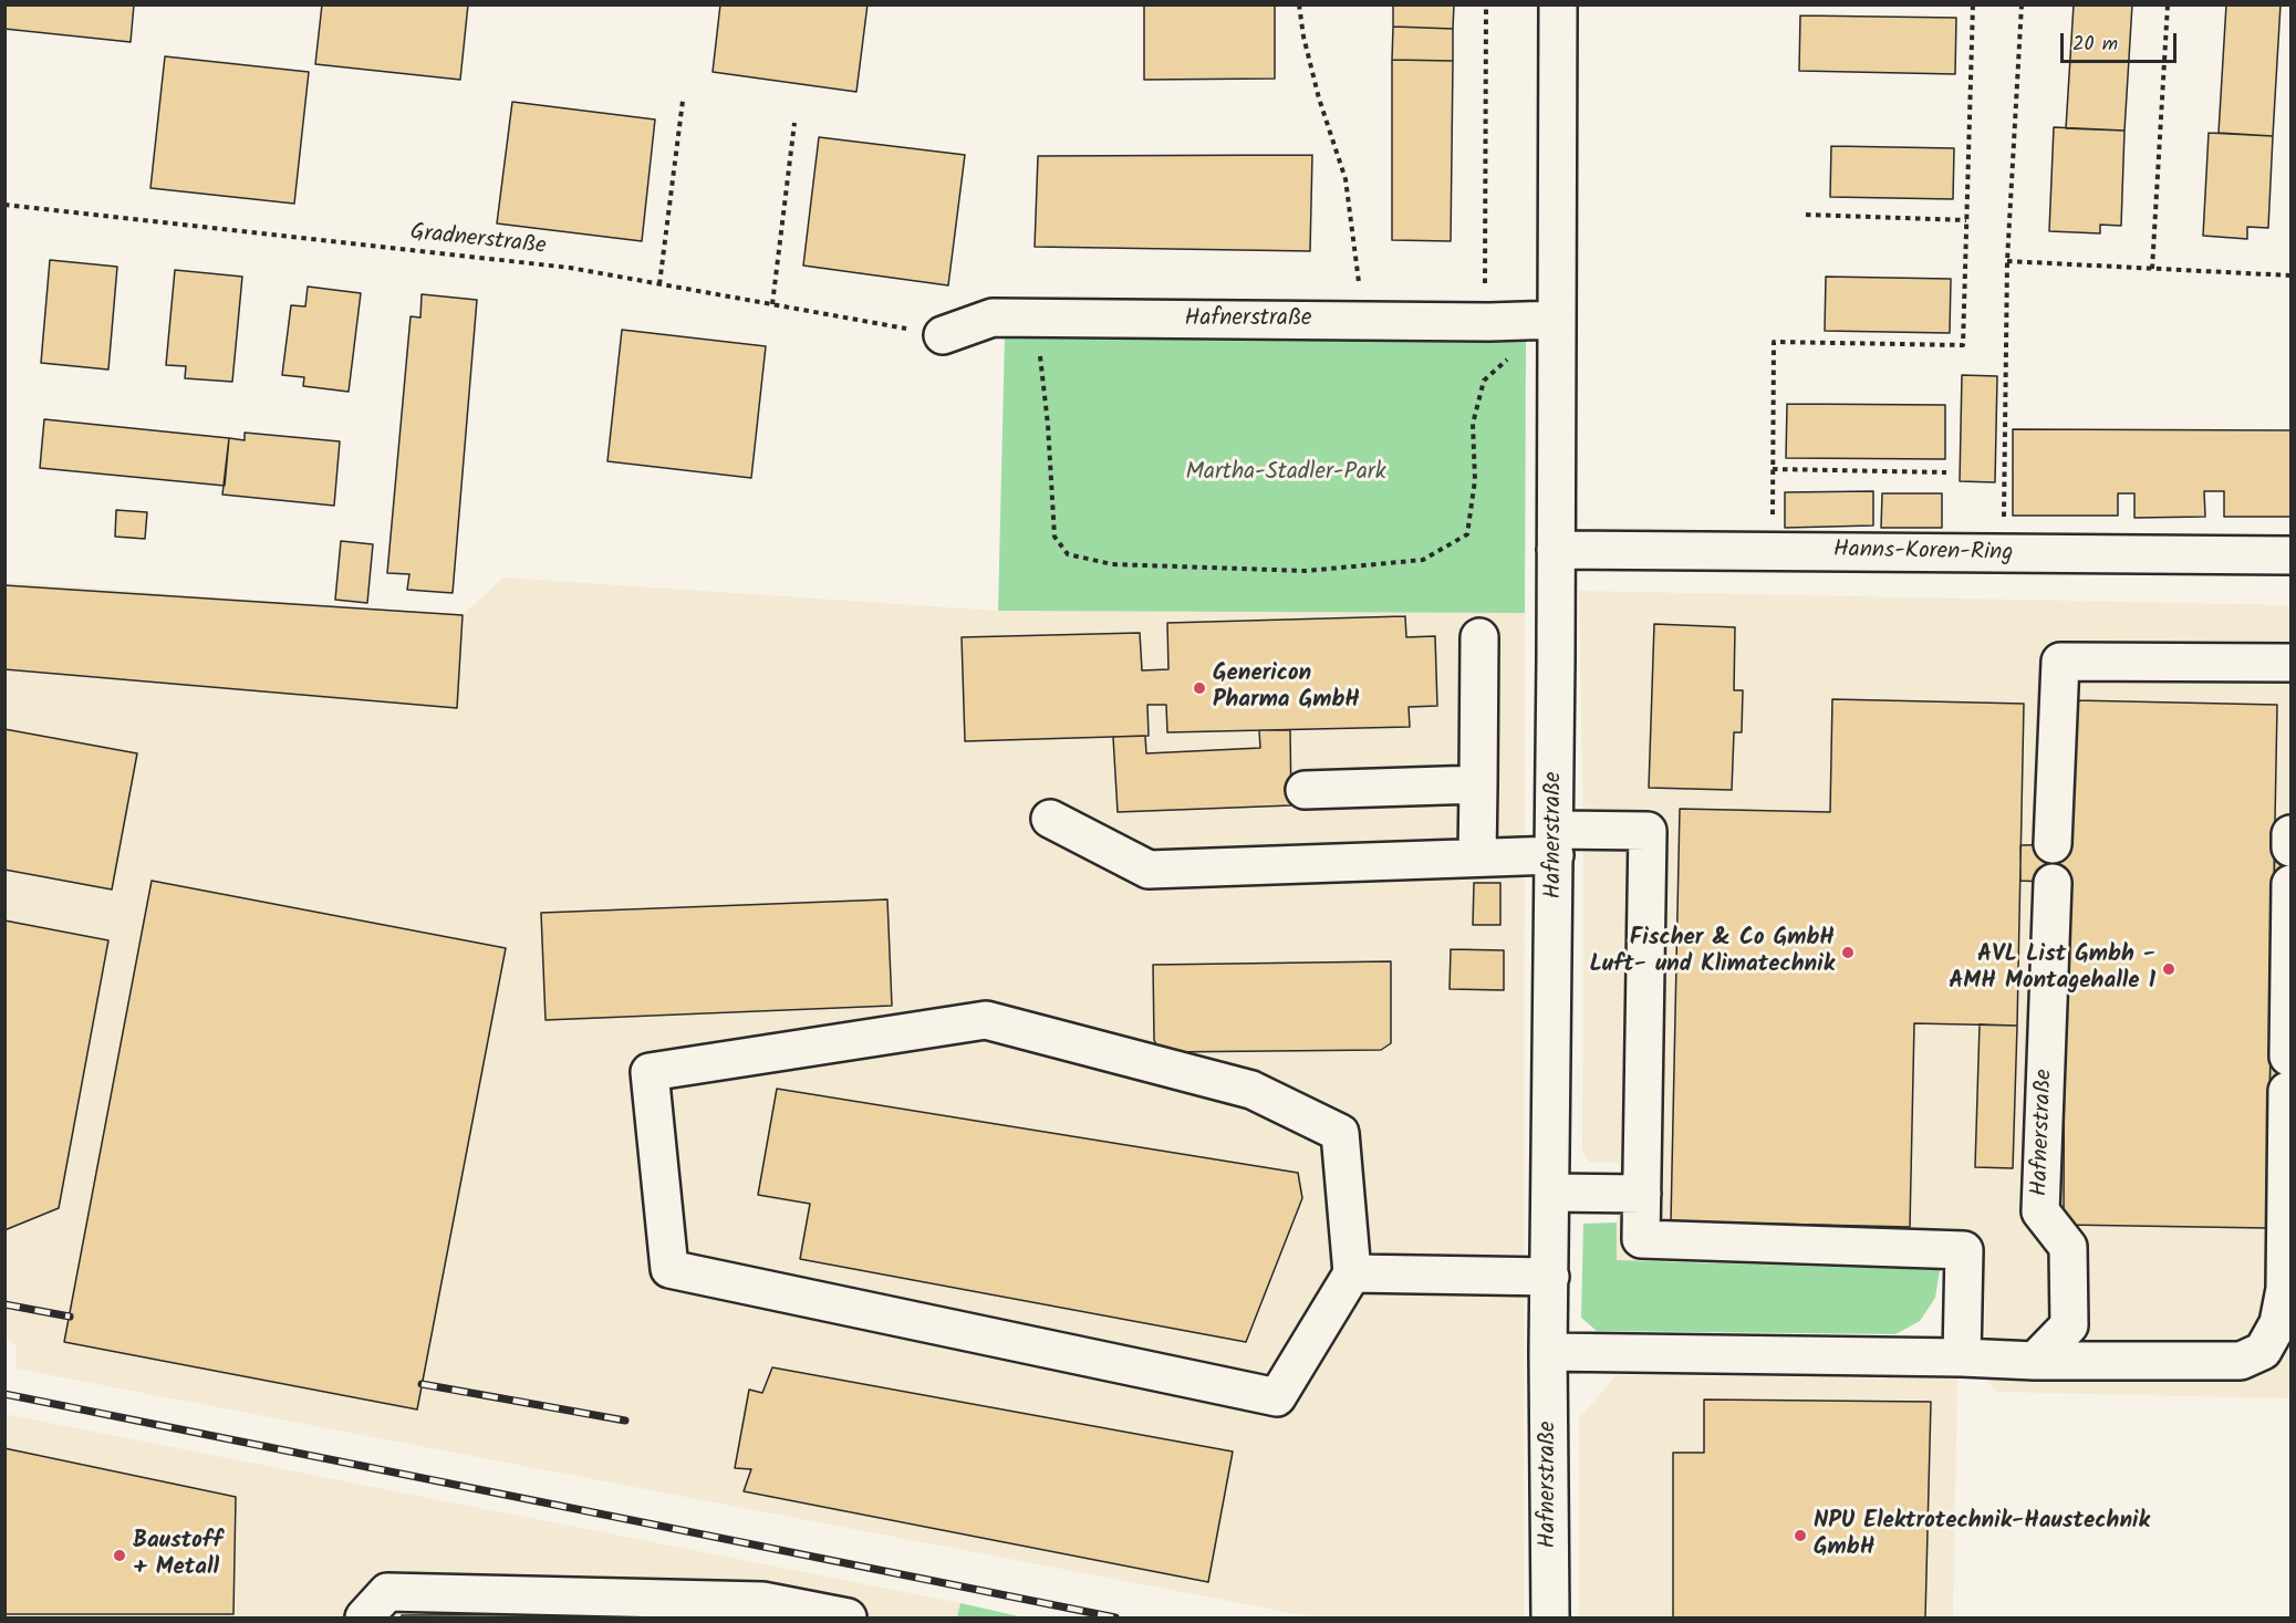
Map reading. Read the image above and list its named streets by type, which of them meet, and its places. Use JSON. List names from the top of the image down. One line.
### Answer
{"streets":{"street":["Hafnerstraße","Hanns-Koren-Ring"],"path":["Gradnerstraße"]},"crossings":[["Gradnerstraße","Hafnerstraße"],["Hafnerstraße","Hanns-Koren-Ring"]],"parks":["Martha-Stadler-Park"],"places":["Genericon Pharma GmbH","Fischer & Co GmbH Luft- und Klimatechnik","AVL List Gmbh - AMH Montagehalle 1","NPU Elektrotechnik-Haustechnik GmbH","Baustoff + Metall"],"scale_bar":"20 m"}
